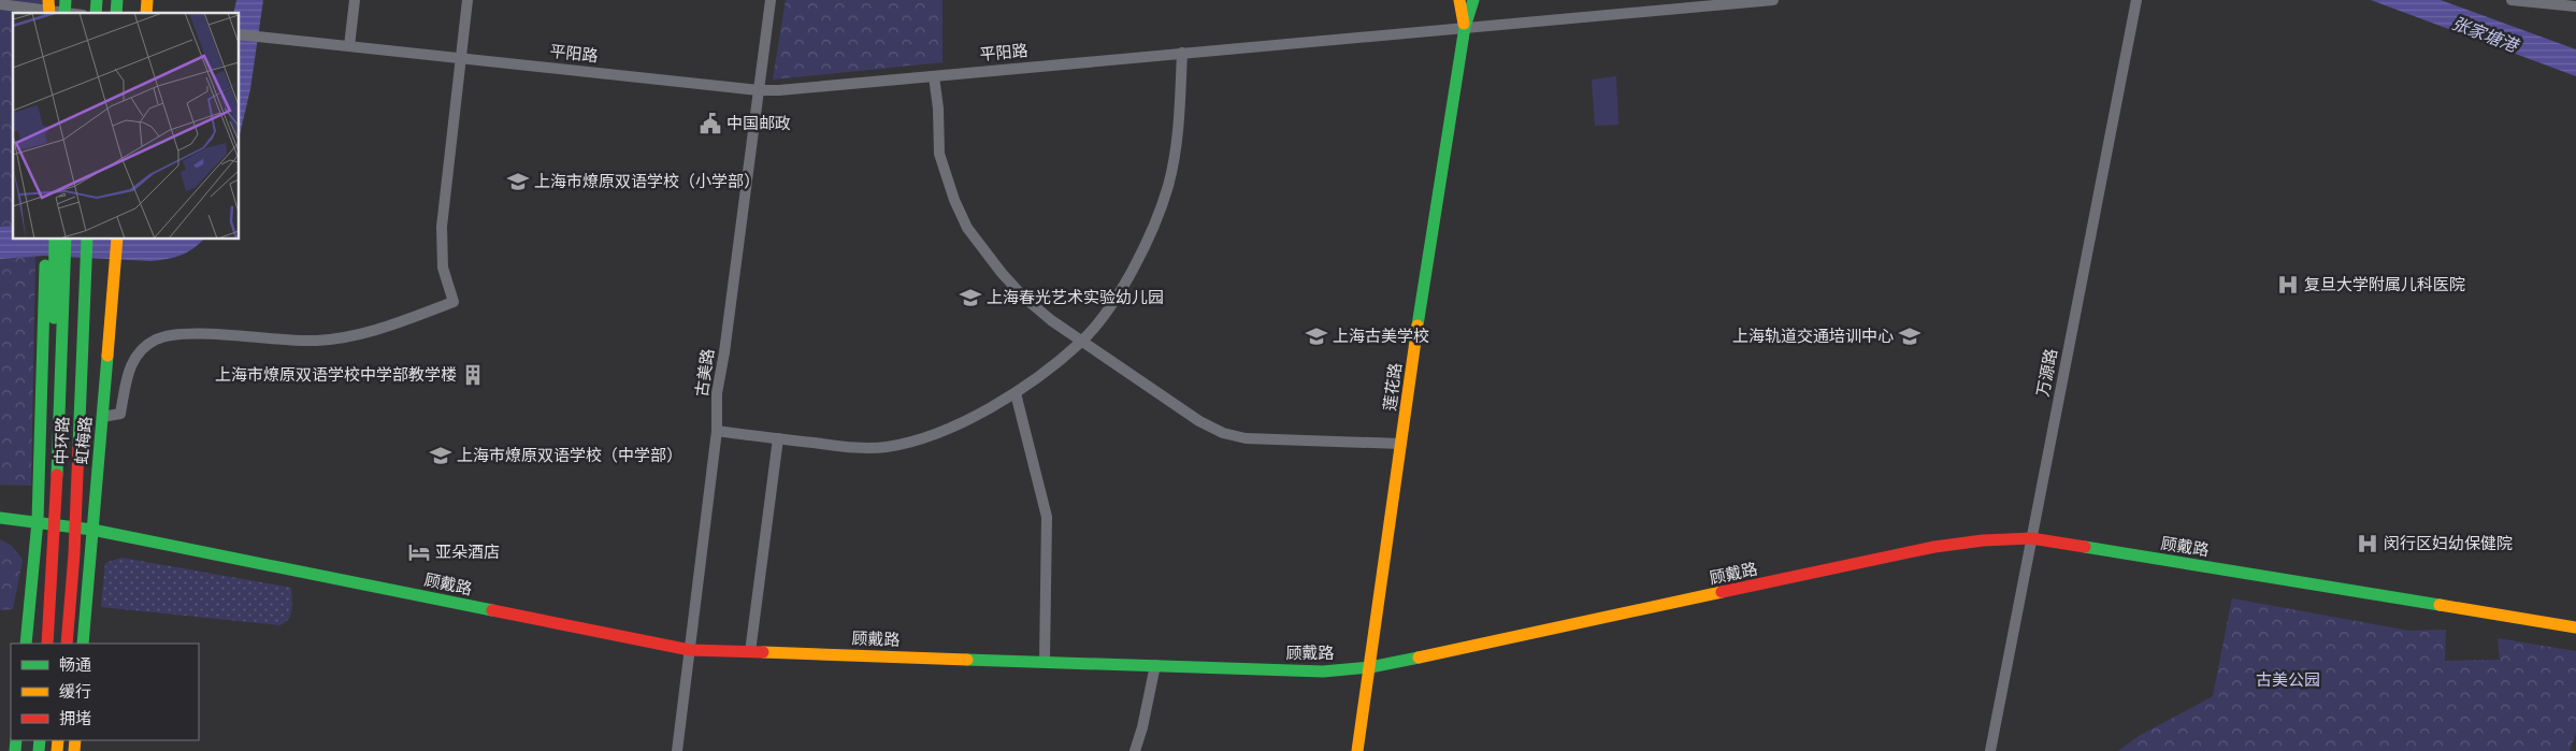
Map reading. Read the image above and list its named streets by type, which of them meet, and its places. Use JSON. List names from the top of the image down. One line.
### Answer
{"streets":{"main road":["莲花路","中环路","虹梅路","顾戴路"],"street":["平阳路","古美路","万源路"]},"crossings":[["平阳路","古美路"],["平阳路","莲花路"],["古美路","顾戴路"],["万源路","顾戴路"],["莲花路","顾戴路"],["中环路","虹梅路"],["虹梅路","顾戴路"]],"water":["张家塘港"],"parks":["古美公园"],"places":{"public building":["中国邮政"],"school or university":["上海市燎原双语学校（小学部）","上海春光艺术实验幼儿园","上海古美学校","上海轨道交通培训中心","上海市燎原双语学校（中学部）"],"hospital":["复旦大学附属儿科医院","闵行区妇幼保健院"],"building":["上海市燎原双语学校中学部教学楼"],"hotel":["亚朵酒店"]},"legend":["畅通","缓行","拥堵"]}
